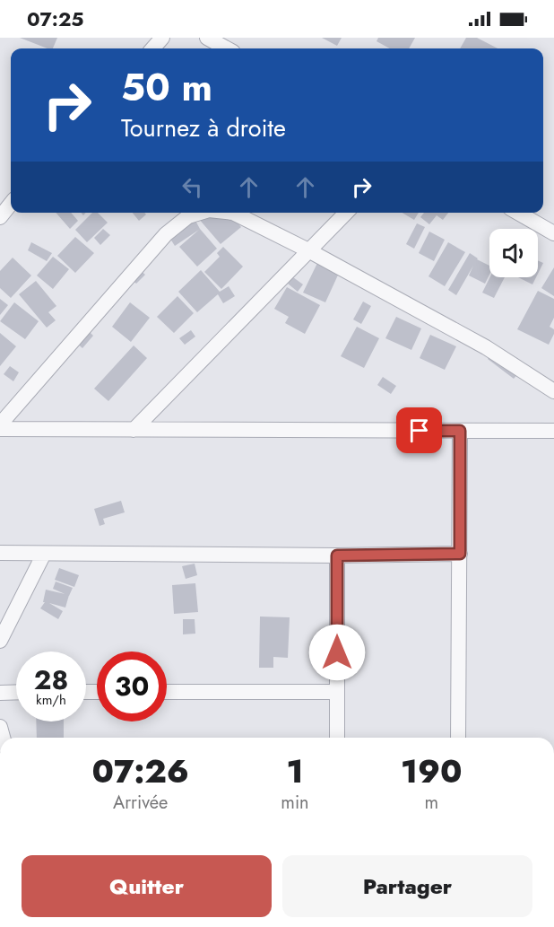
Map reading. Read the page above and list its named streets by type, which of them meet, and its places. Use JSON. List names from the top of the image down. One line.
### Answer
{"page":{"status":"07:25","turn":["50 m","Tournez à droite"],"speed":"28 km/h","limit":"30","eta":["07:26","Arrivée","1","min","190","m"],"buttons":["Quitter","Partager"]}}
